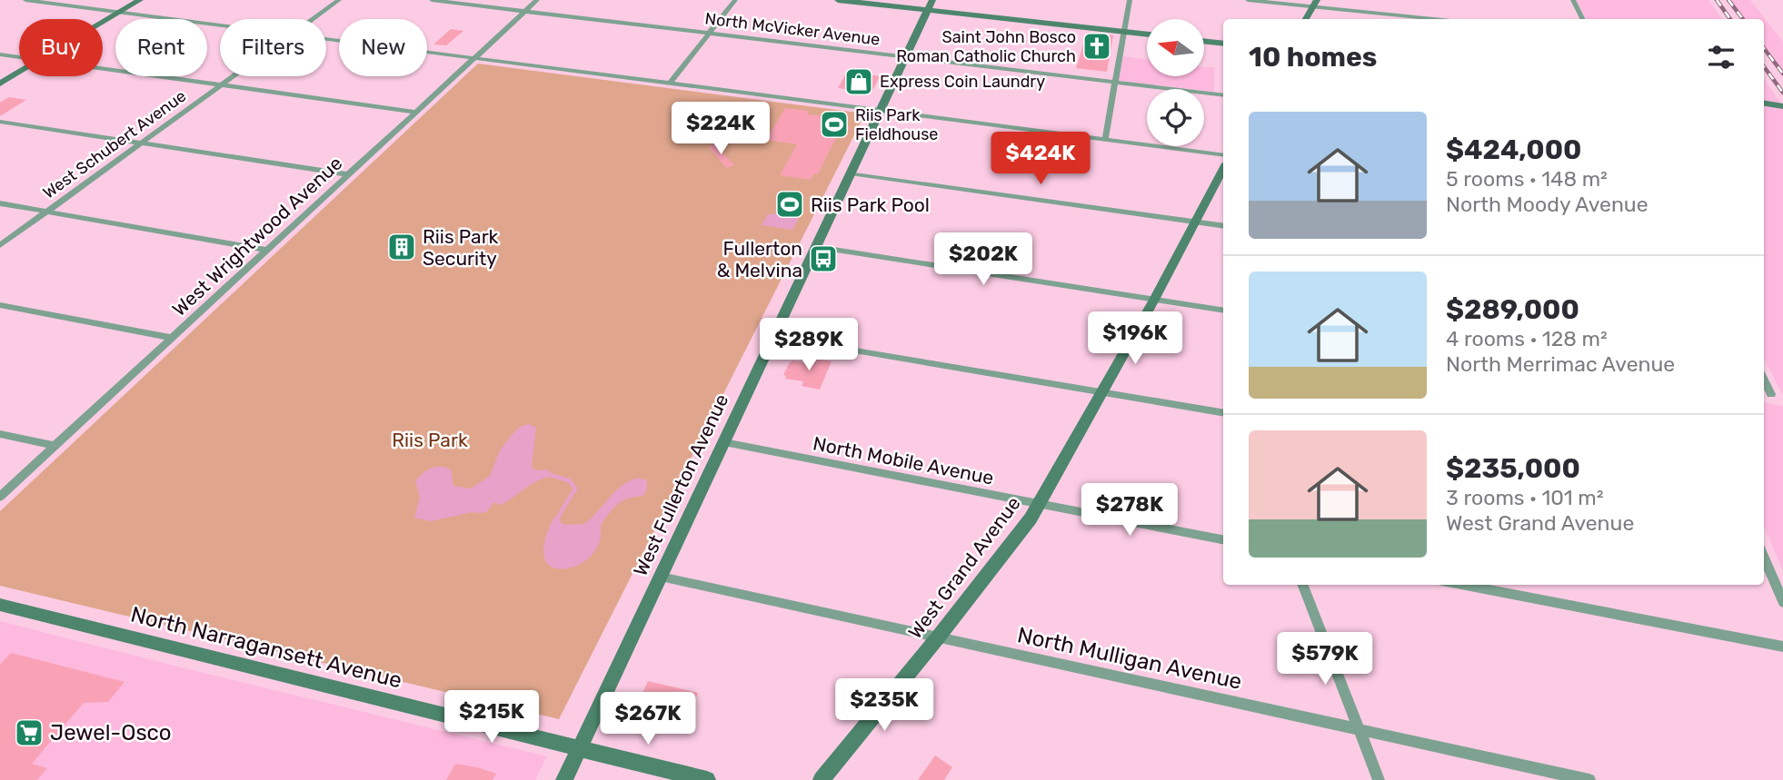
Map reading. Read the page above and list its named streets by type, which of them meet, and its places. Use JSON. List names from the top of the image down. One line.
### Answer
{"streets":{"main road":["West Fullerton Avenue","West Grand Avenue","North Narragansett Avenue"],"street":["North McVicker Avenue","West Schubert Avenue","West Wrightwood Avenue","North Mobile Avenue","North Mulligan Avenue"]},"crossings":[["North McVicker Avenue","West Wrightwood Avenue"],["North McVicker Avenue","West Fullerton Avenue"],["North Mobile Avenue","West Fullerton Avenue"],["North Mobile Avenue","West Grand Avenue"],["West Fullerton Avenue","North Narragansett Avenue"],["West Fullerton Avenue","North Mulligan Avenue"],["West Grand Avenue","North Mulligan Avenue"]],"parks":["Riis Park"],"places":{"church":["Saint John Bosco Roman Catholic Church"],"shop":["Express Coin Laundry"],"sports":["Riis Park Fieldhouse","Riis Park Pool"],"building":["Riis Park Security"],"bus stop":["Fullerton & Melvina"],"supermarket":["Jewel-Osco"]},"north":"left","page":{"chip":["Buy","Rent","Filters","New"],"heading":"10 homes","list":[{"name":"$424,000","note":"5 rooms · 148 m² · North Moody Avenue"},{"name":"$289,000","note":"4 rooms · 128 m² · North Merrimac Avenue"},{"name":"$235,000","note":"3 rooms · 101 m² · West Grand Avenue"}],"price":["$224K","$424K","$202K","$196K","$289K","$278K","$579K","$235K","$215K","$267K"]}}
